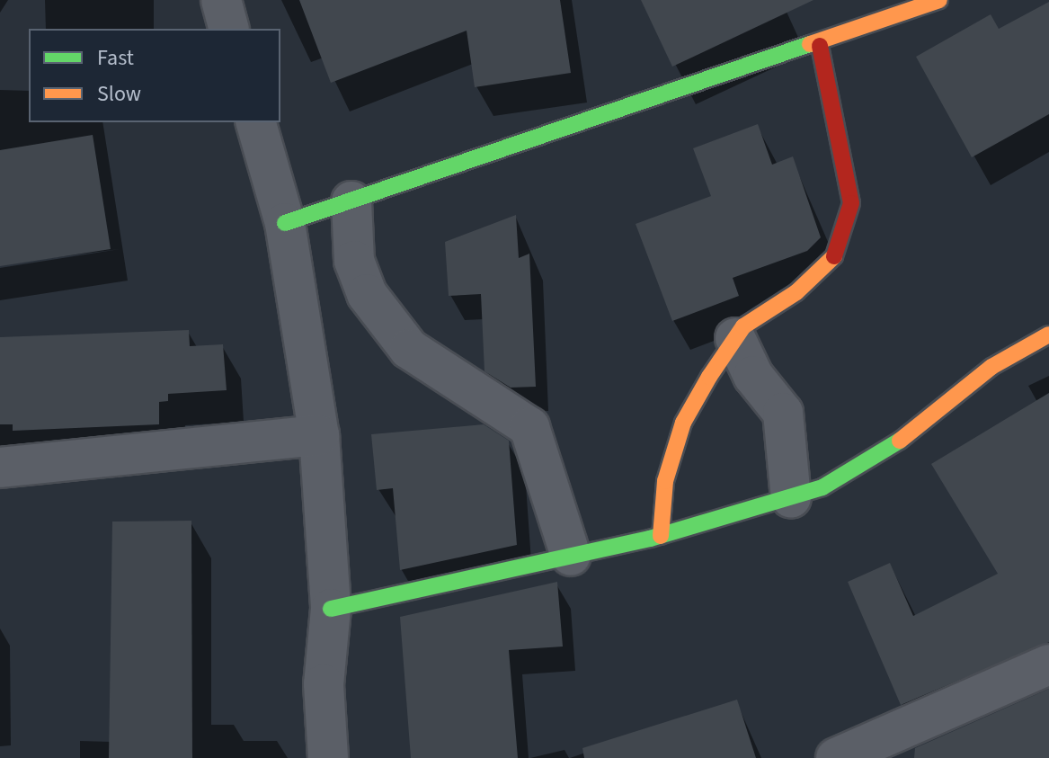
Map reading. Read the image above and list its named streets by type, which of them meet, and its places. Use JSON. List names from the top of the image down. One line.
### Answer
{"legend":["Fast","Slow"]}
